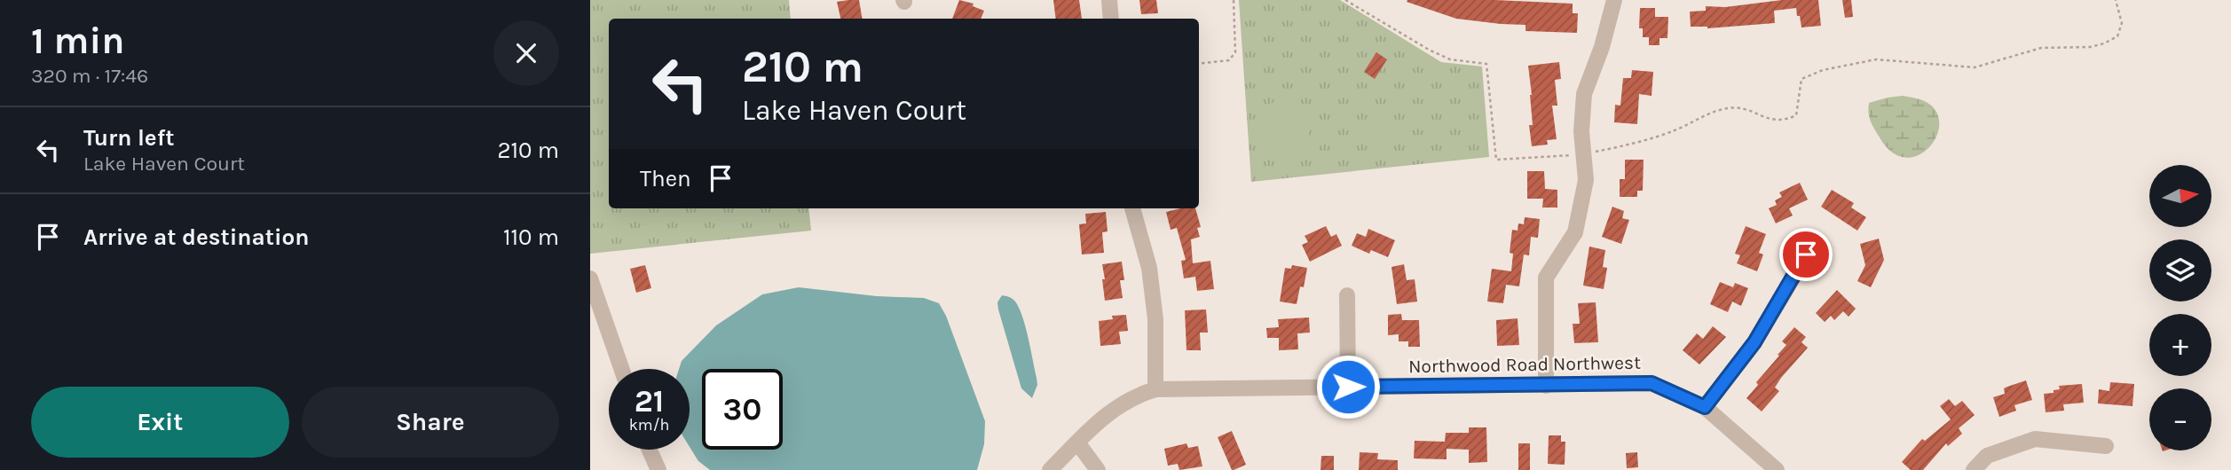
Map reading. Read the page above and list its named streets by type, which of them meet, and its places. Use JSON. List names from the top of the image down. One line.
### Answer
{"streets":{"street":["Northwood Road Northwest"]},"north":"right","page":{"heading":["1 min","320 m · 17:46"],"turn":["210 m","Lake Haven Court"],"list":[{"name":"Turn left","note":"Lake Haven Court","value":"210 m"},{"name":"Arrive at destination","value":"110 m"}],"then":"Then","map_buttons":["+","−"],"speed":"21 km/h","limit":"30","buttons":["Exit","Share"]}}
